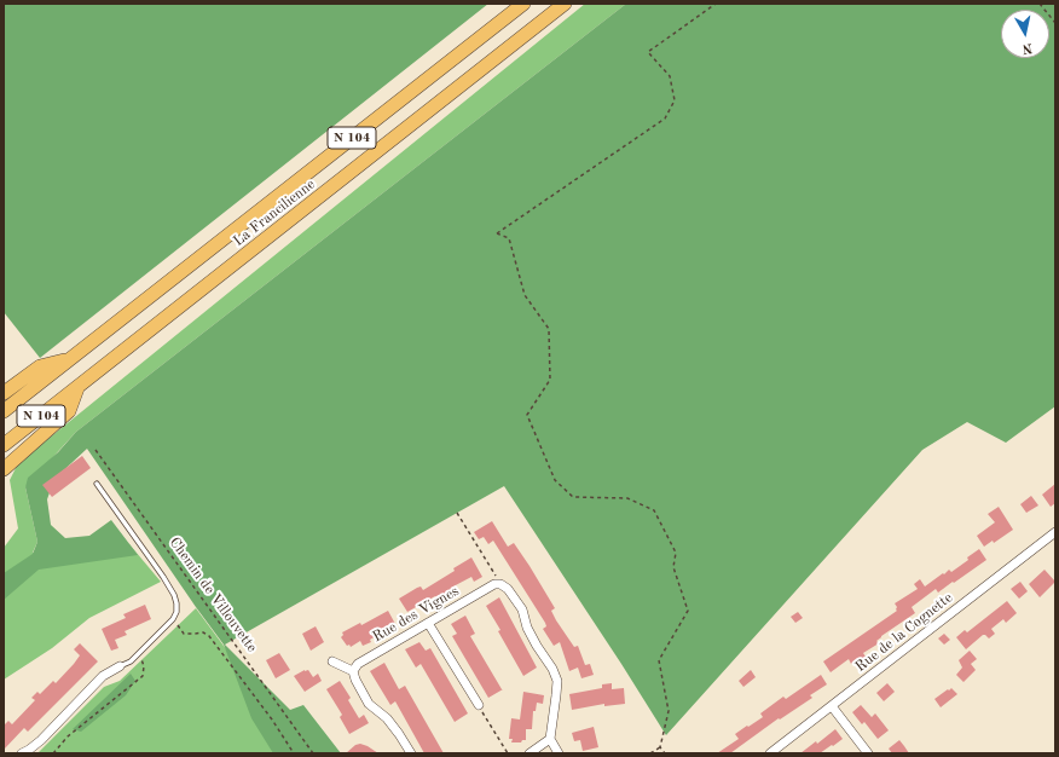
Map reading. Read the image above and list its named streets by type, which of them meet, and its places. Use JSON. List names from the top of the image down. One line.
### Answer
{"streets":{"highway":["N 104","La Francilienne"],"street":["Rue des Vignes","Rue de la Cognette"],"path":["Chemin de Villouvette"]},"north":"bottom"}
